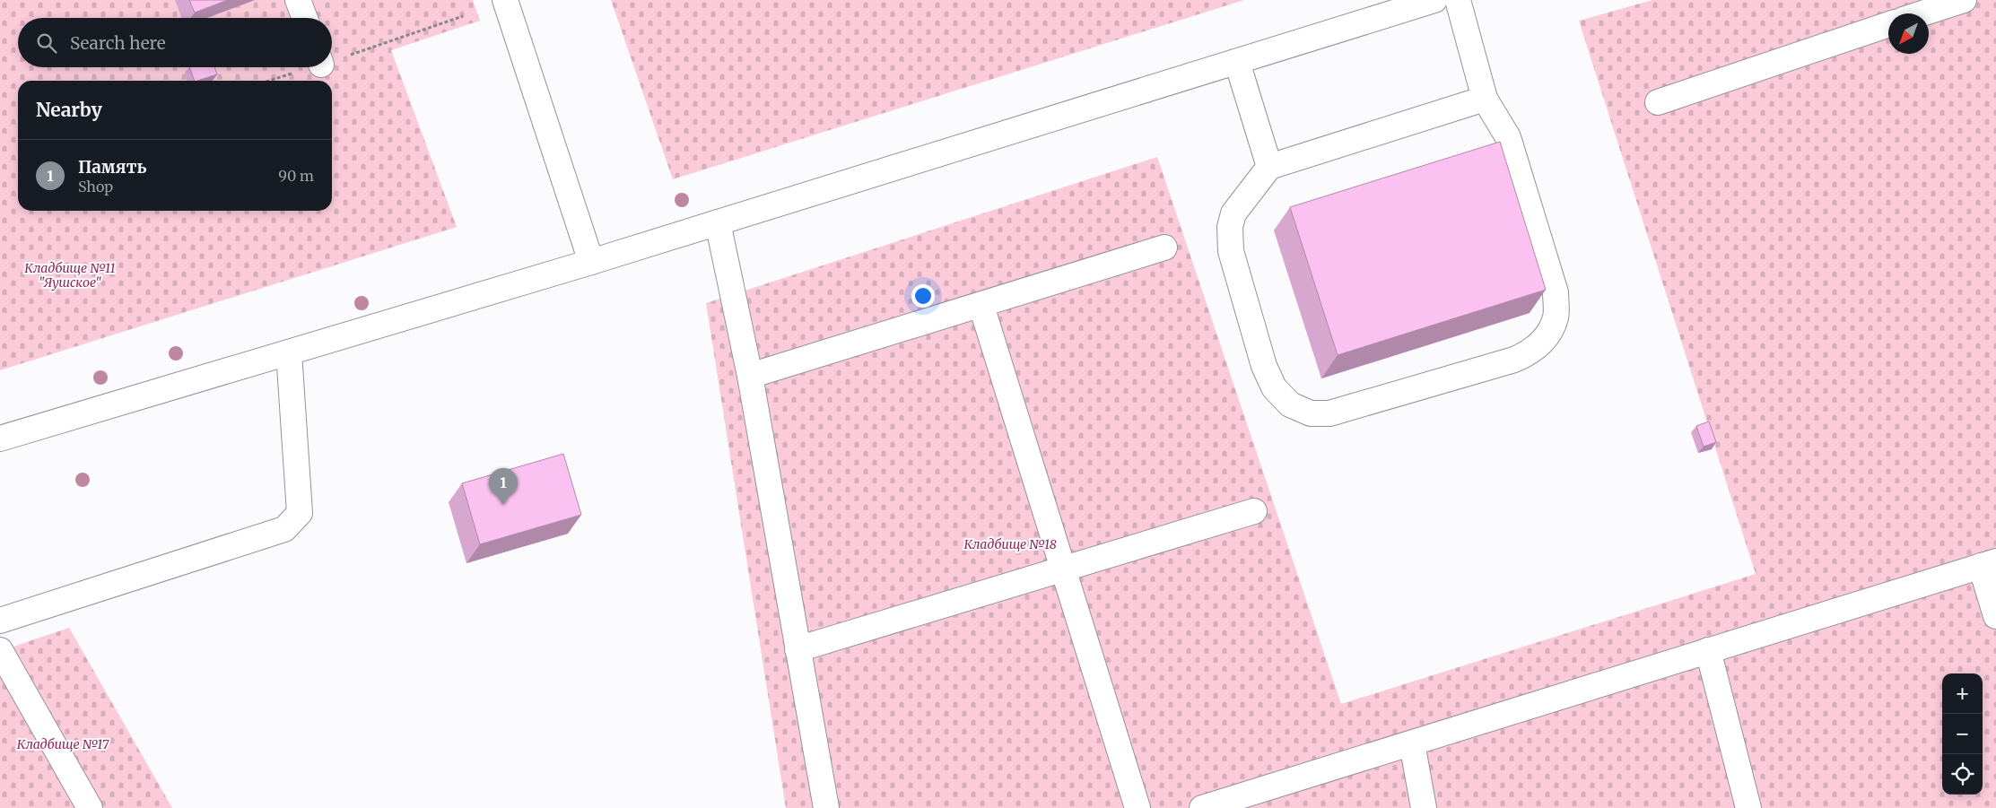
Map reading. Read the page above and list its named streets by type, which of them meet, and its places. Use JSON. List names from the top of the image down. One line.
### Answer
{"parks":["Кладбище №11 \"Яушское\"","Кладбище №18","Кладбище №17"],"north":"bottom left","page":{"search":"Search here","heading":"Nearby","list":[{"mark":"1","name":"Память","note":"Shop","value":"90 m"}],"pins":"1","map_buttons":["+","−"]}}
